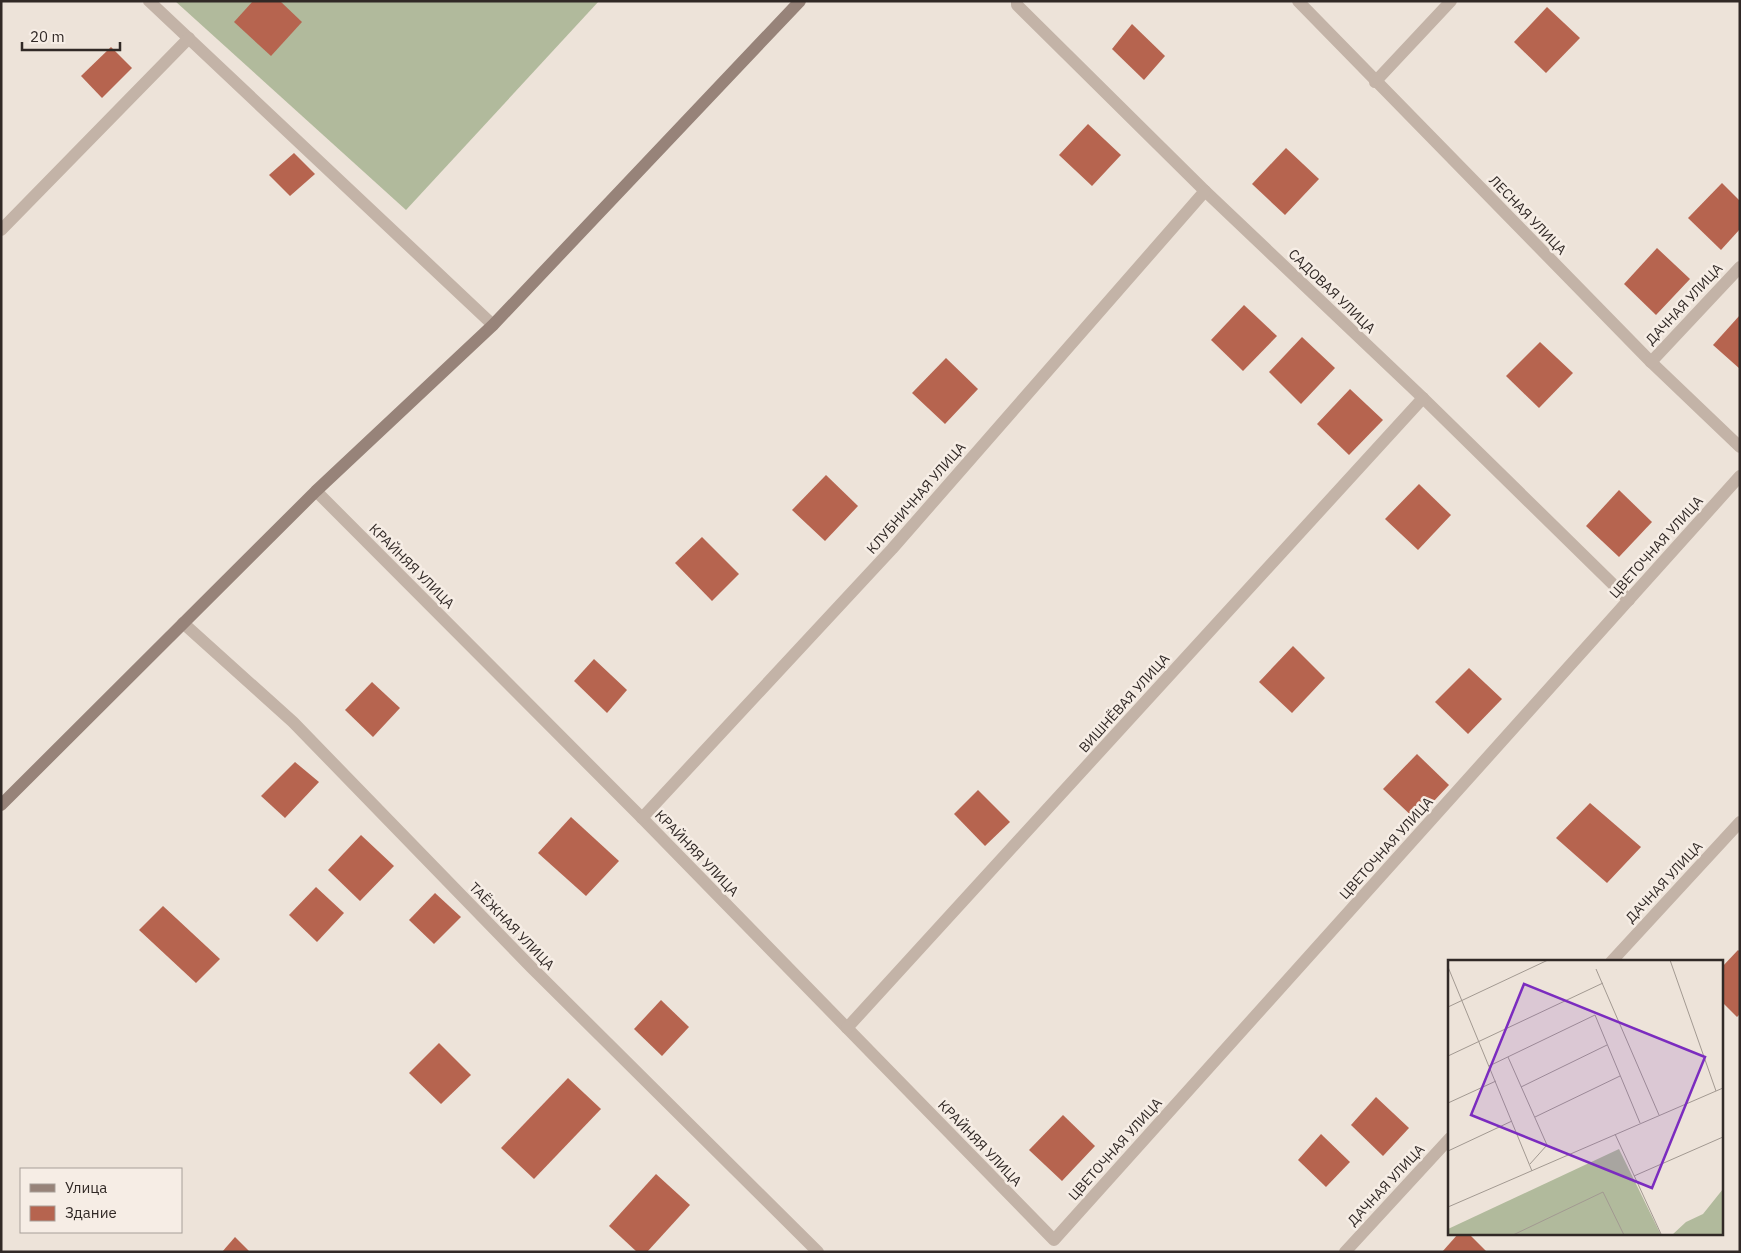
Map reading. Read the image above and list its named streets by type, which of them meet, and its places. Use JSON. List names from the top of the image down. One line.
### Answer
{"streets":{"street":["ЛЕСНАЯ УЛИЦА","САДОВАЯ УЛИЦА","ДАЧНАЯ УЛИЦА","КЛУБНИЧНАЯ УЛИЦА","ЦВЕТОЧНАЯ УЛИЦА","КРАЙНЯЯ УЛИЦА","ВИШНЁВАЯ УЛИЦА","ТАЁЖНАЯ УЛИЦА"]},"crossings":[["ЛЕСНАЯ УЛИЦА","ДАЧНАЯ УЛИЦА"],["САДОВАЯ УЛИЦА","КЛУБНИЧНАЯ УЛИЦА"],["САДОВАЯ УЛИЦА","ЦВЕТОЧНАЯ УЛИЦА"],["САДОВАЯ УЛИЦА","ВИШНЁВАЯ УЛИЦА"],["КЛУБНИЧНАЯ УЛИЦА","КРАЙНЯЯ УЛИЦА"],["ЦВЕТОЧНАЯ УЛИЦА","КРАЙНЯЯ УЛИЦА"],["КРАЙНЯЯ УЛИЦА","ВИШНЁВАЯ УЛИЦА"]],"legend":["Улица","Здание"],"scale_bar":"20 m"}
